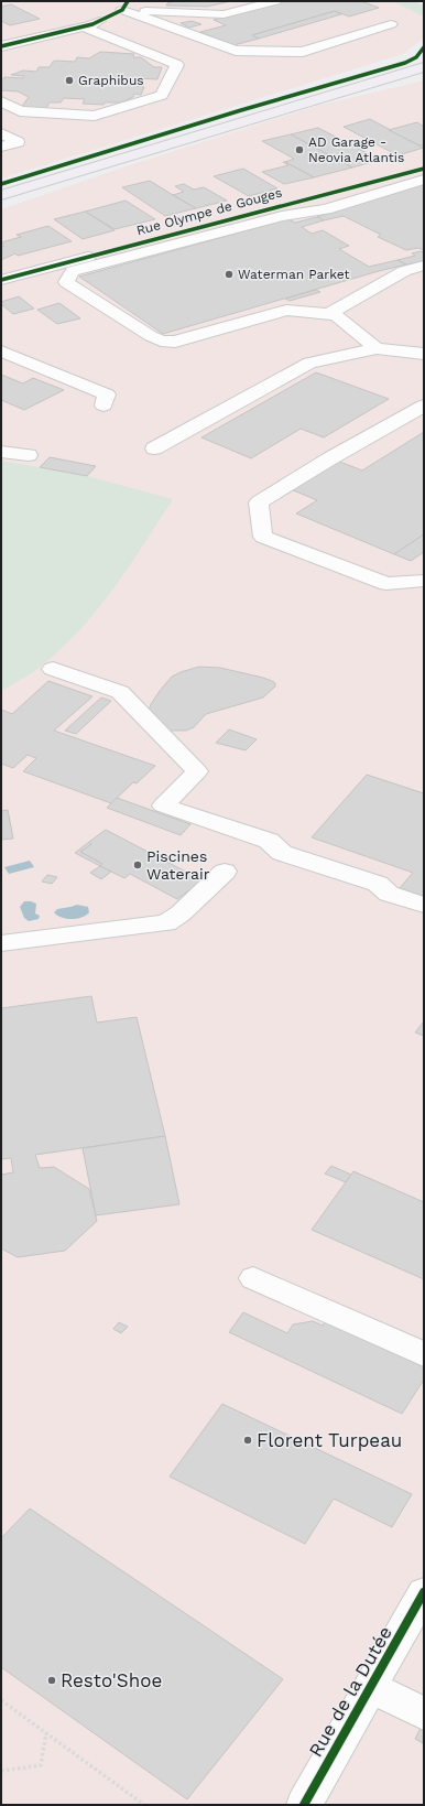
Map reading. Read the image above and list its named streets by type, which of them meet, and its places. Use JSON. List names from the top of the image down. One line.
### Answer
{"streets":{"street":["Rue Olympe de Gouges","Rue de la Dutée"]},"places":["Graphibus","AD Garage - Neovia Atlantis","Waterman Parket","Piscines Waterair","Florent Turpeau","Resto'Shoe"]}
